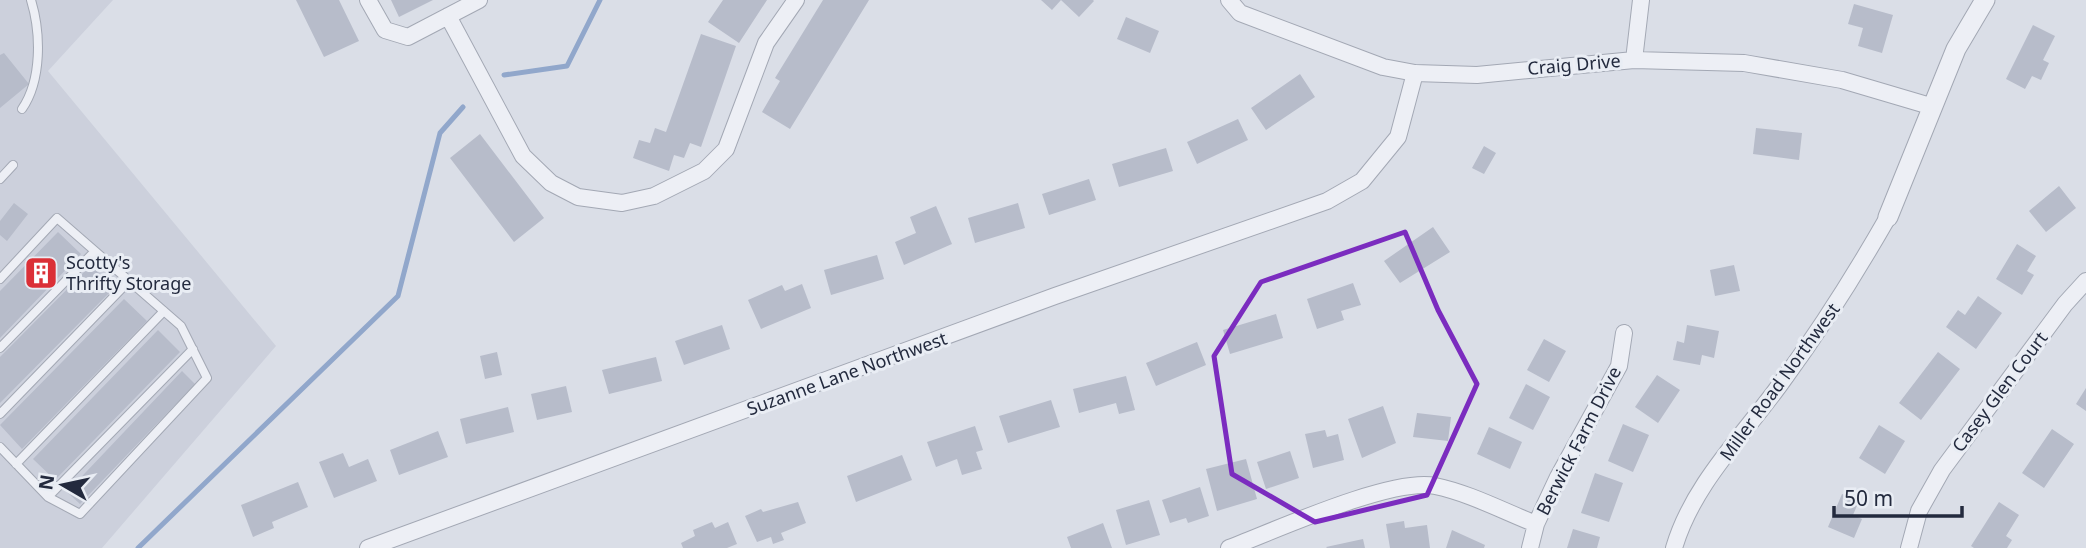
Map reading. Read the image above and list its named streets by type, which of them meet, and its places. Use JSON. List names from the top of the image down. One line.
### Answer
{"streets":{"street":["Craig Drive","Suzanne Lane Northwest","Miller Road Northwest","Casey Glen Court","Berwick Farm Drive"]},"crossings":[["Craig Drive","Suzanne Lane Northwest"]],"places":{"building":["Scotty's Thrifty Storage"]},"scale_bar":"50 m","north":"left"}
